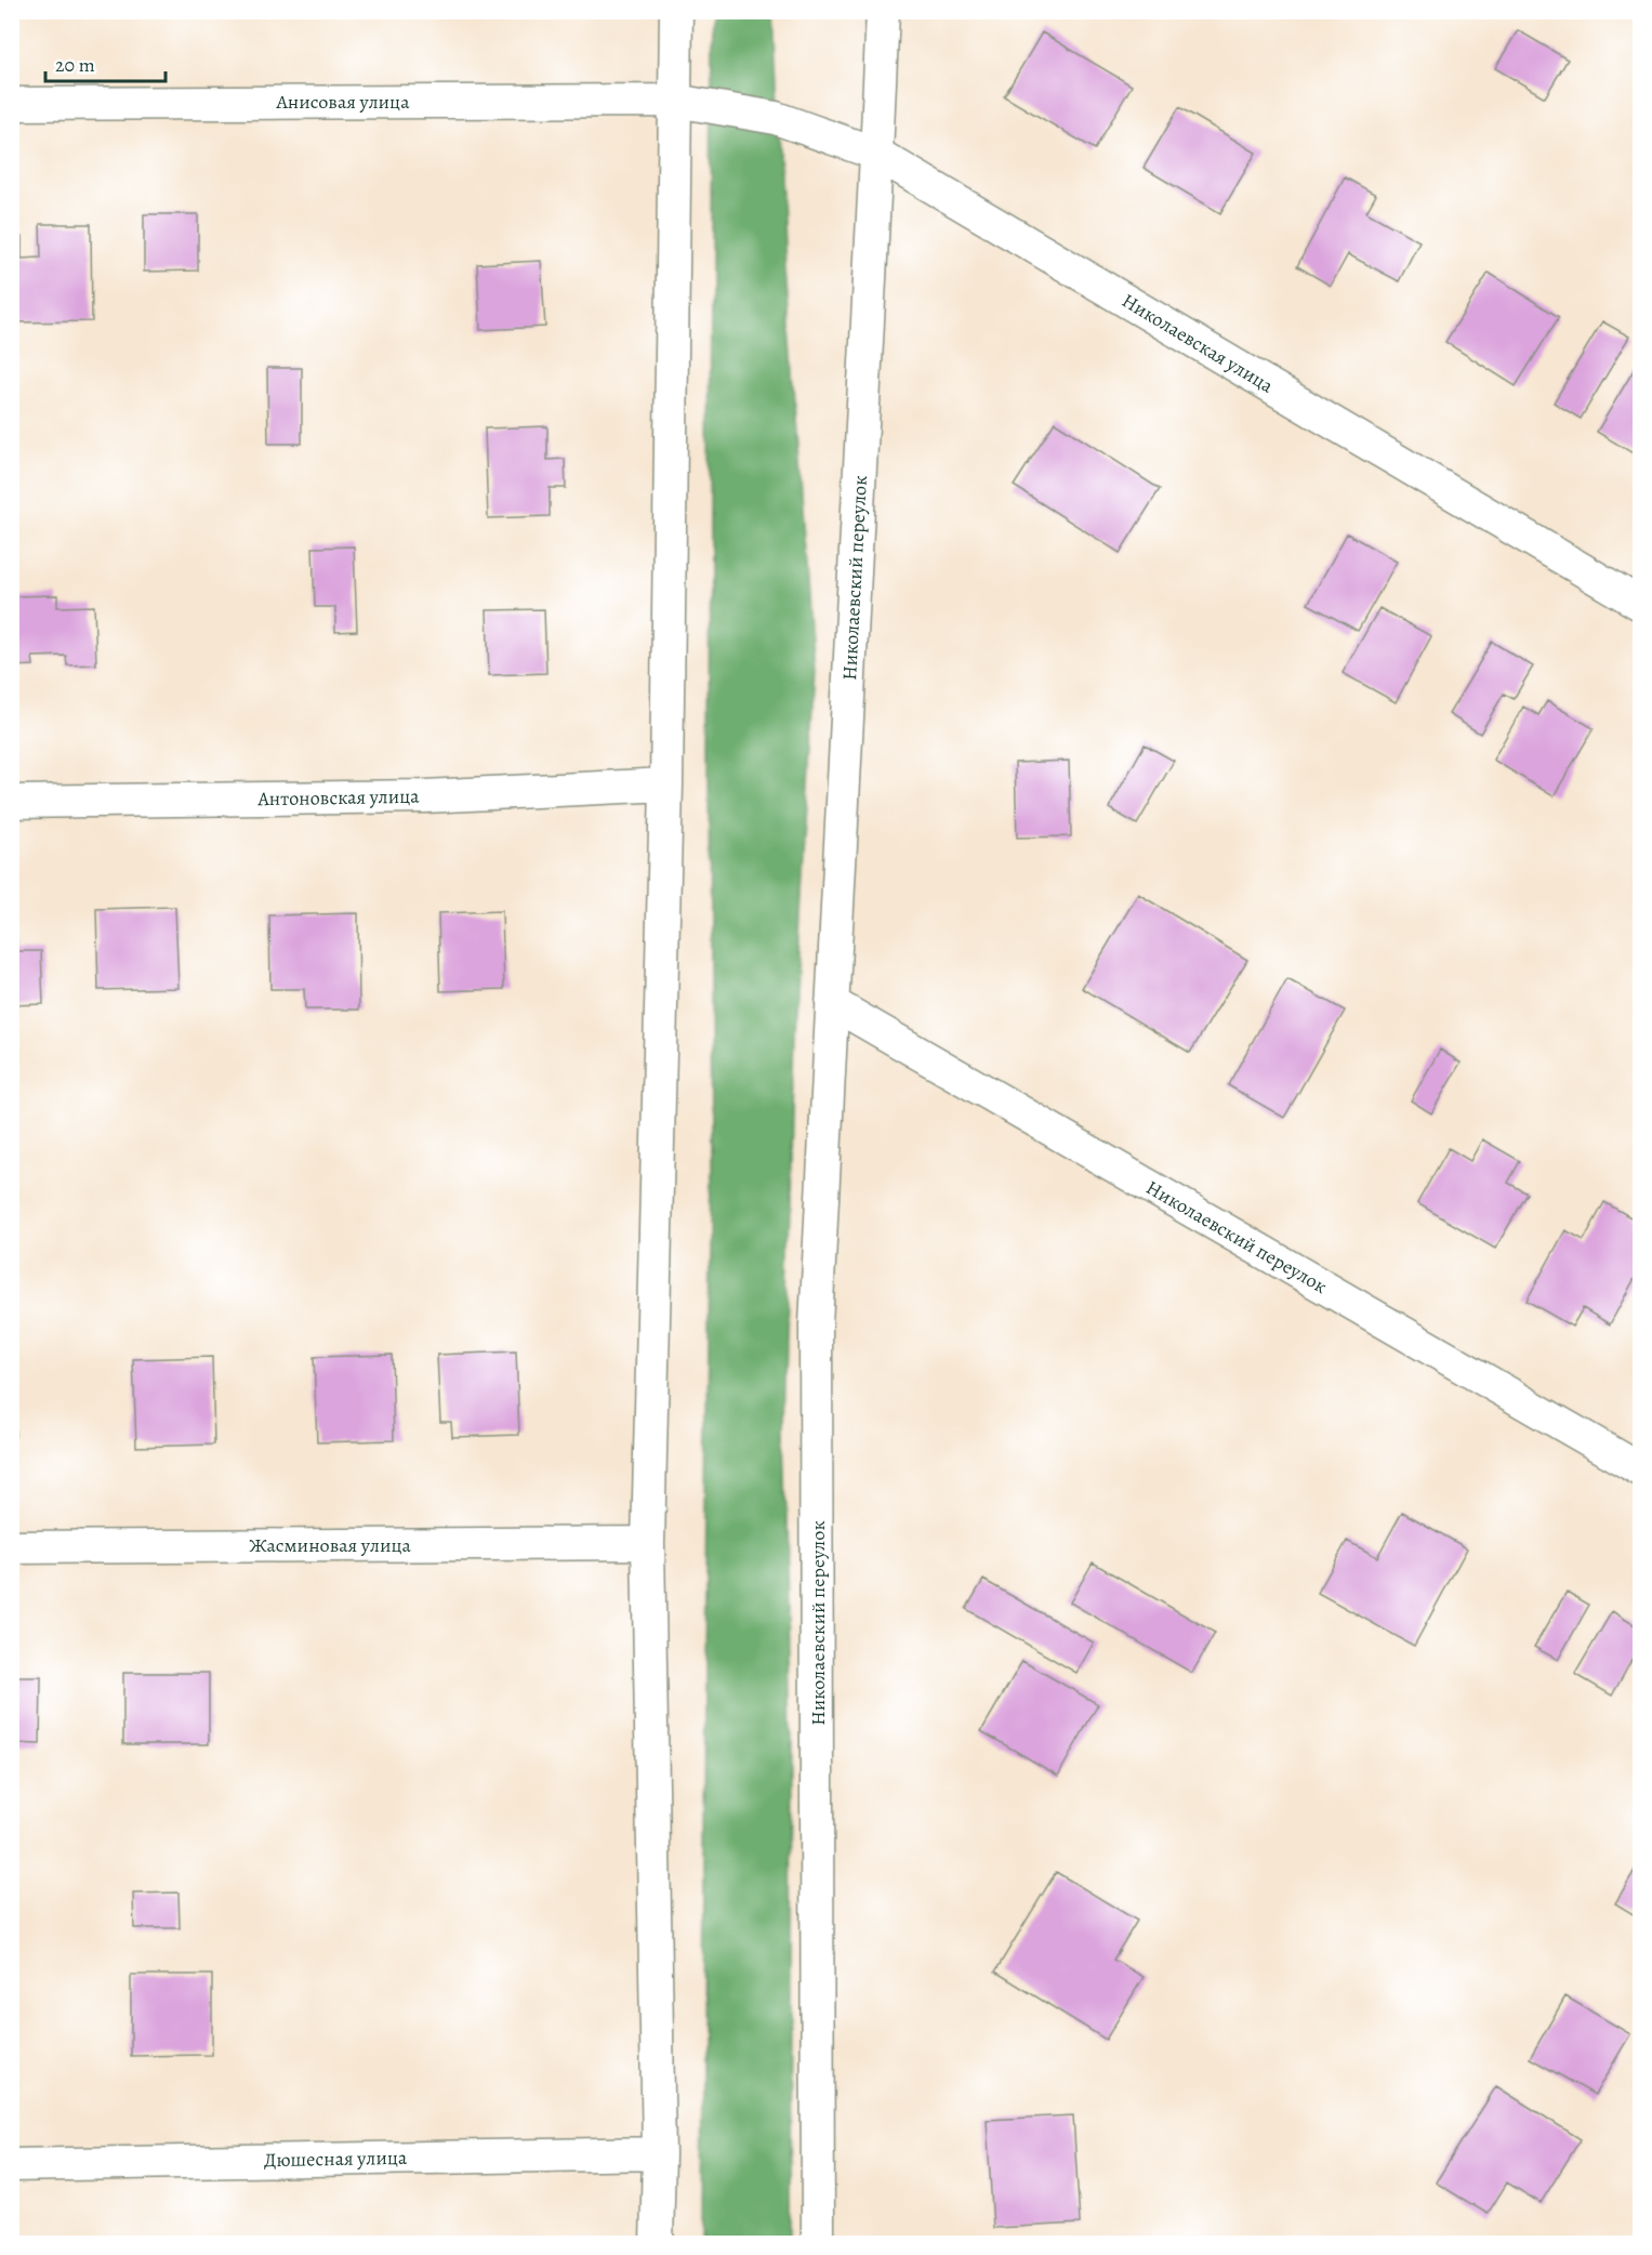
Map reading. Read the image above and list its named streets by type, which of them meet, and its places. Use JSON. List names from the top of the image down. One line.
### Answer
{"streets":{"street":["Анисовая улица","Николаевская улица","Николаевский переулок","Антоновская улица","Жасминовая улица","Дюшесная улица"]},"crossings":[["Анисовая улица","Николаевская улица"],["Анисовая улица","Николаевский переулок"],["Николаевская улица","Николаевский переулок"]],"scale_bar":"20 m"}
